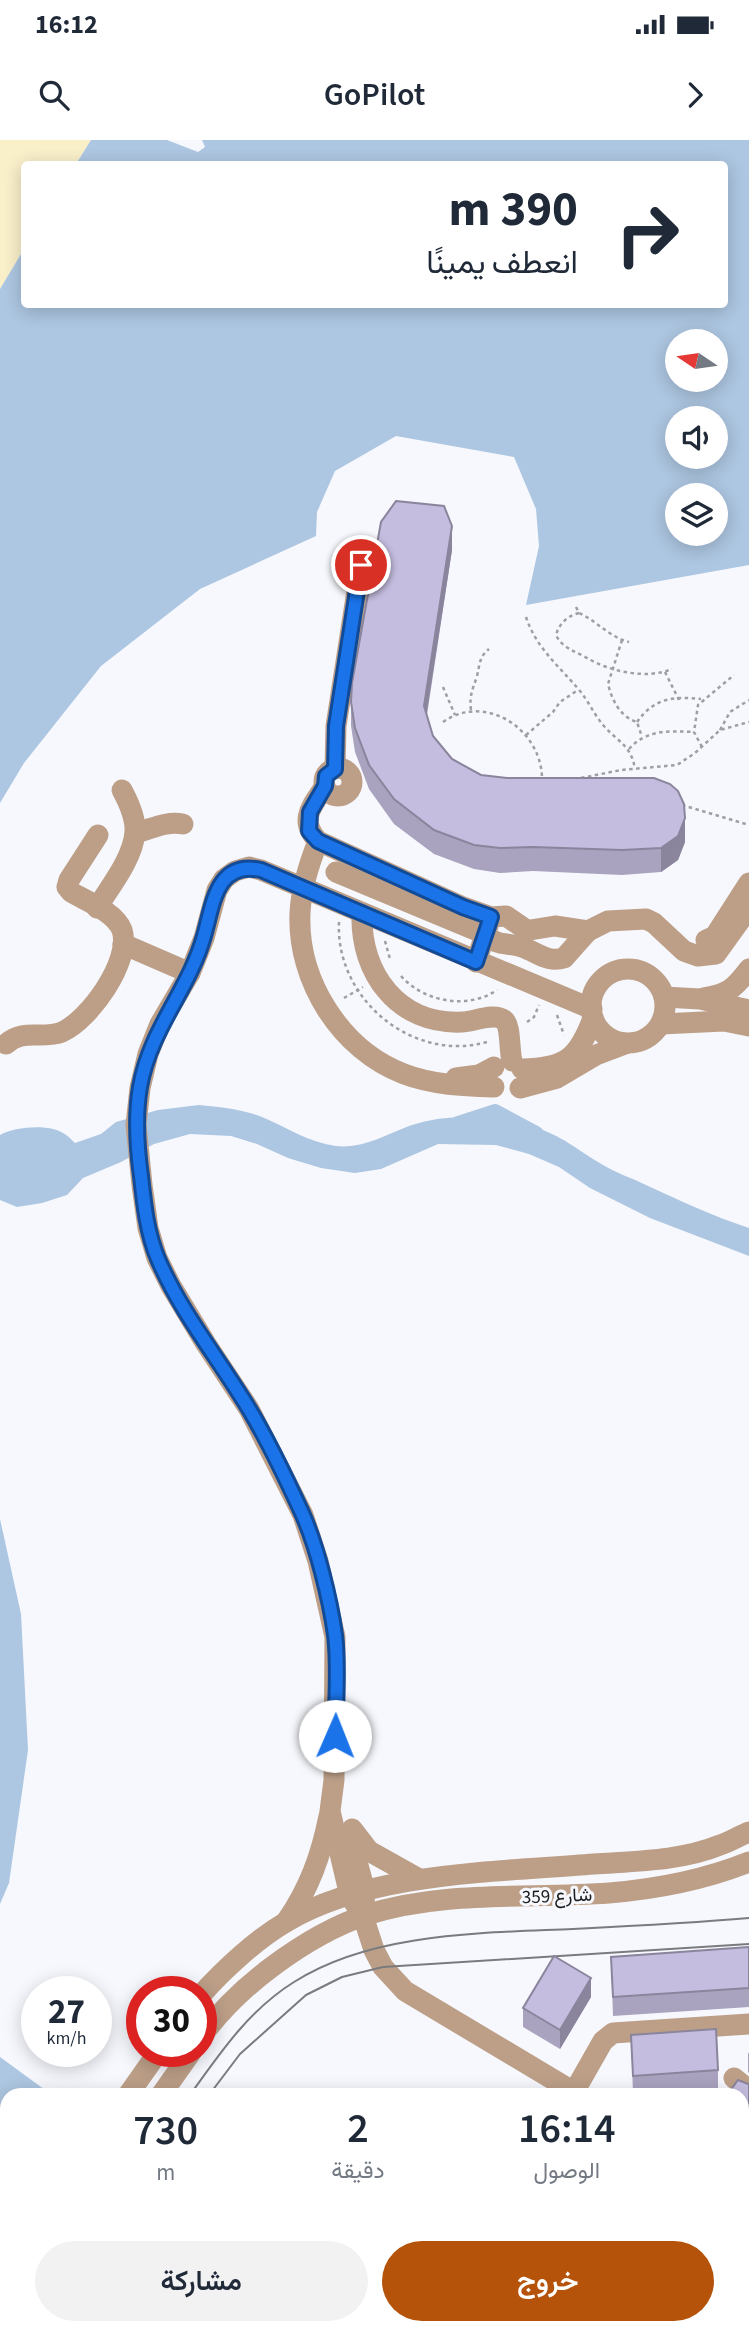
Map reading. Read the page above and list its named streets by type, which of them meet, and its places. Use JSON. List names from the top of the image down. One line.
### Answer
{"streets":{"street":["شارع 359"]},"north":"left","page":{"status":"16:12","header":"GoPilot","turn":["390 m","انعطف يمينًا"],"speed":"27 km/h","limit":"30","eta":["16:14","الوصول","2","دقيقة","730","m"],"buttons":["خروج","مشاركة"]}}
